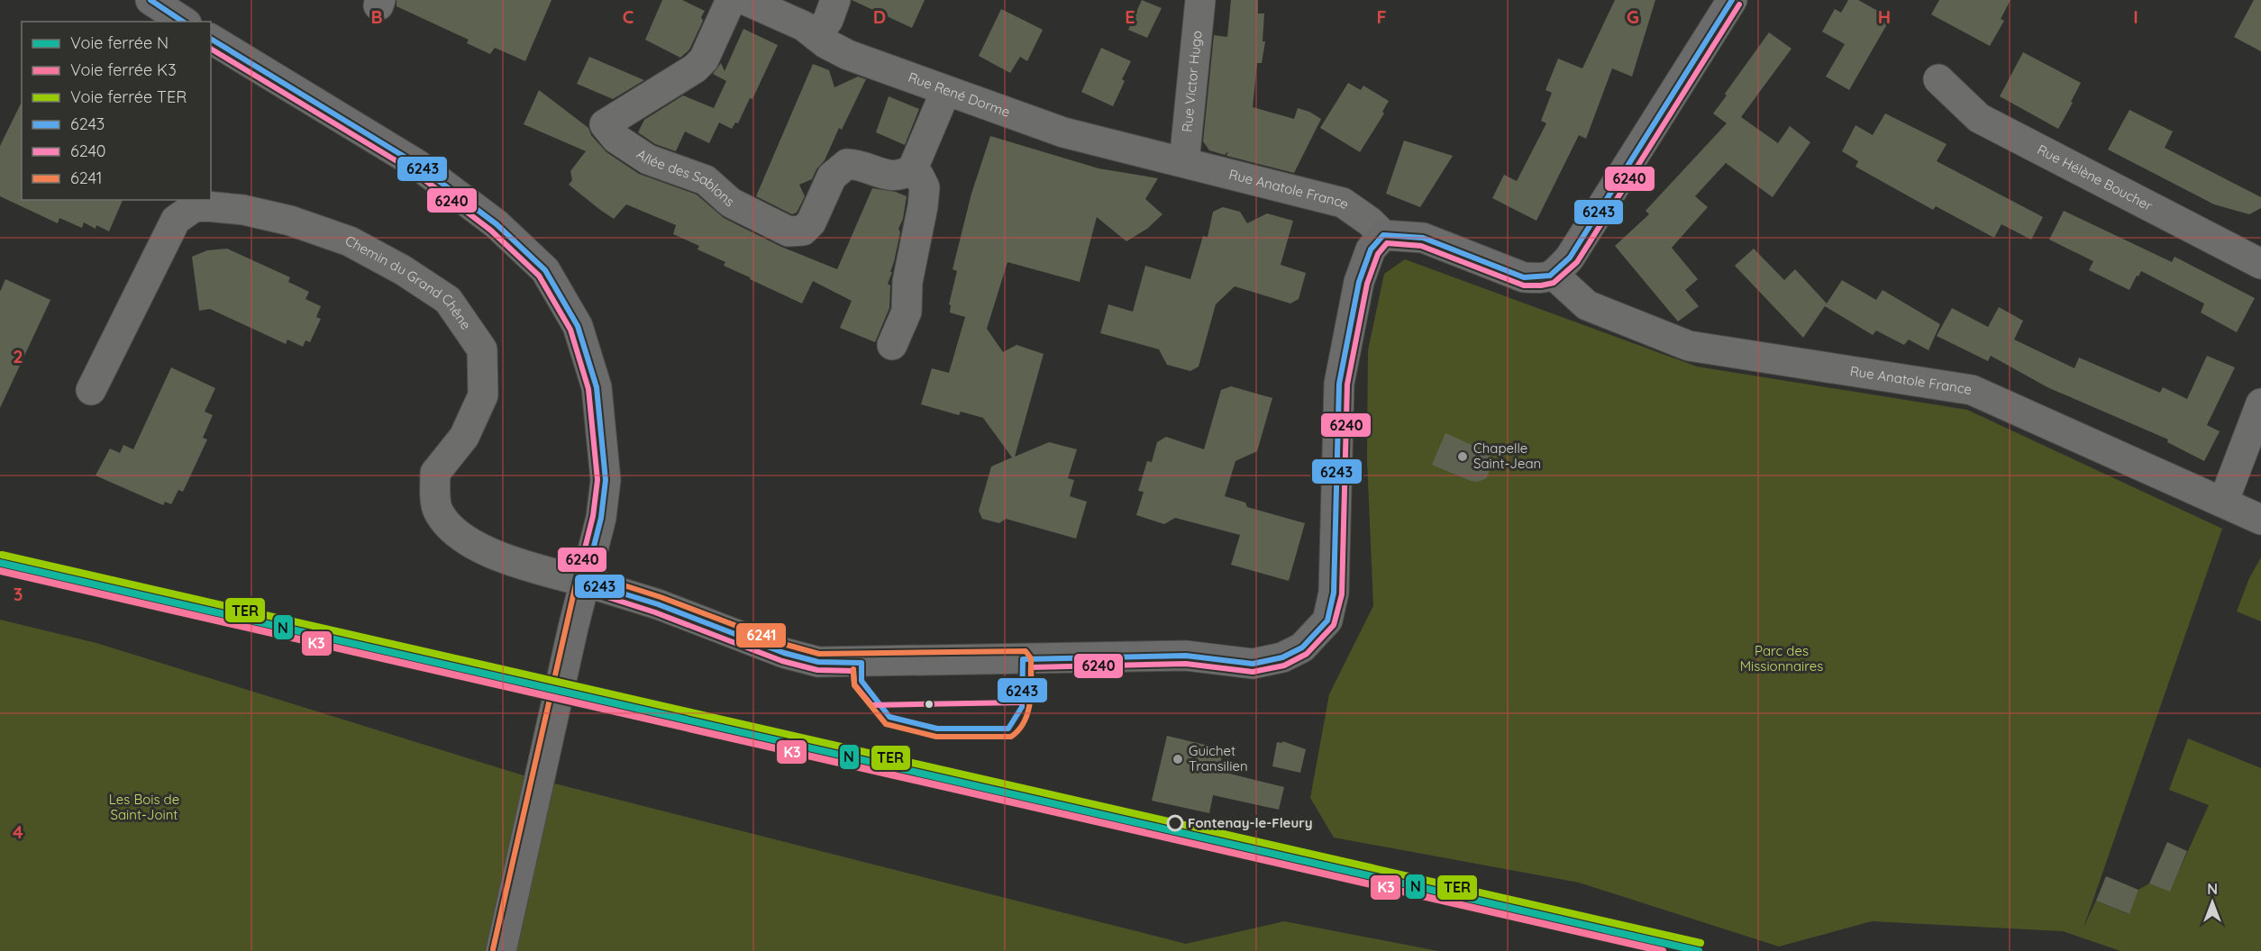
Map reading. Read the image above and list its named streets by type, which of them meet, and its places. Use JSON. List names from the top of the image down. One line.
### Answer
{"streets":{"street":["Rue Victor Hugo","Rue René Dorme","Allée des Sablons","Rue Hélène Boucher","Rue Anatole France","Chemin du Grand Chêne"]},"crossings":[["Rue Victor Hugo","Rue René Dorme"],["Rue Victor Hugo","Rue Anatole France"],["Rue René Dorme","Rue Anatole France"]],"parks":["Parc des Missionnaires","Les Bois de Saint-Joint"],"places":["Chapelle Saint-Jean","Guichet Transilien","Fontenay-le-Fleury"],"lines":["transit line 6243","transit line 6240","rail line TER","rail line N","rail line K3","transit line 6241"],"legend":["Voie ferrée N","Voie ferrée K3","Voie ferrée TER","6243","6240","6241"],"north":"top","grid":{"columns":["B","C","D","E","F","G","H","I"],"rows":["2","3","4"]}}
